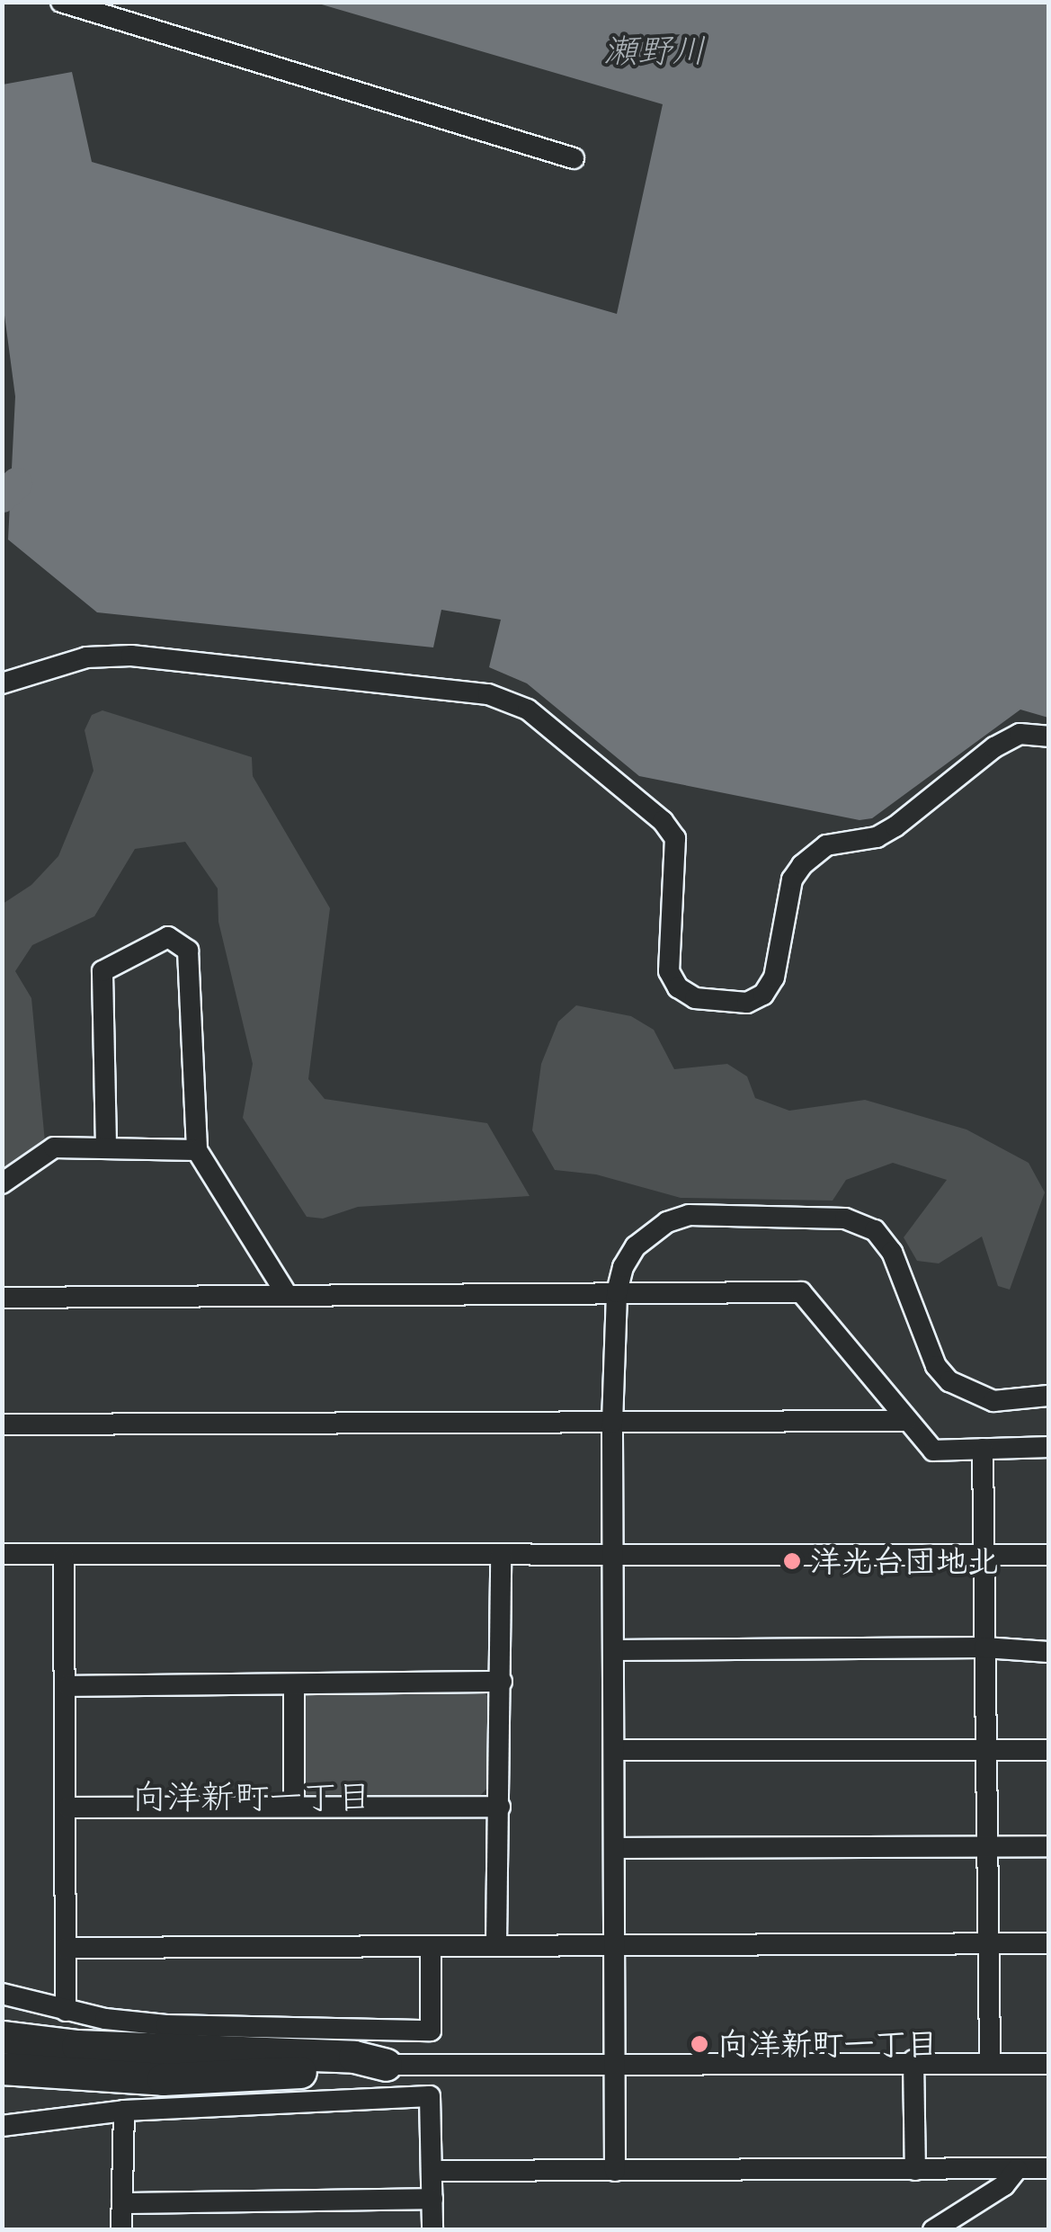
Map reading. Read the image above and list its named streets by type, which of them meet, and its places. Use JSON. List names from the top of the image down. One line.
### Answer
{"districts":["向洋新町一丁目"],"water":["瀬野川"],"places":["洋光台団地北","向洋新町一丁目"]}
